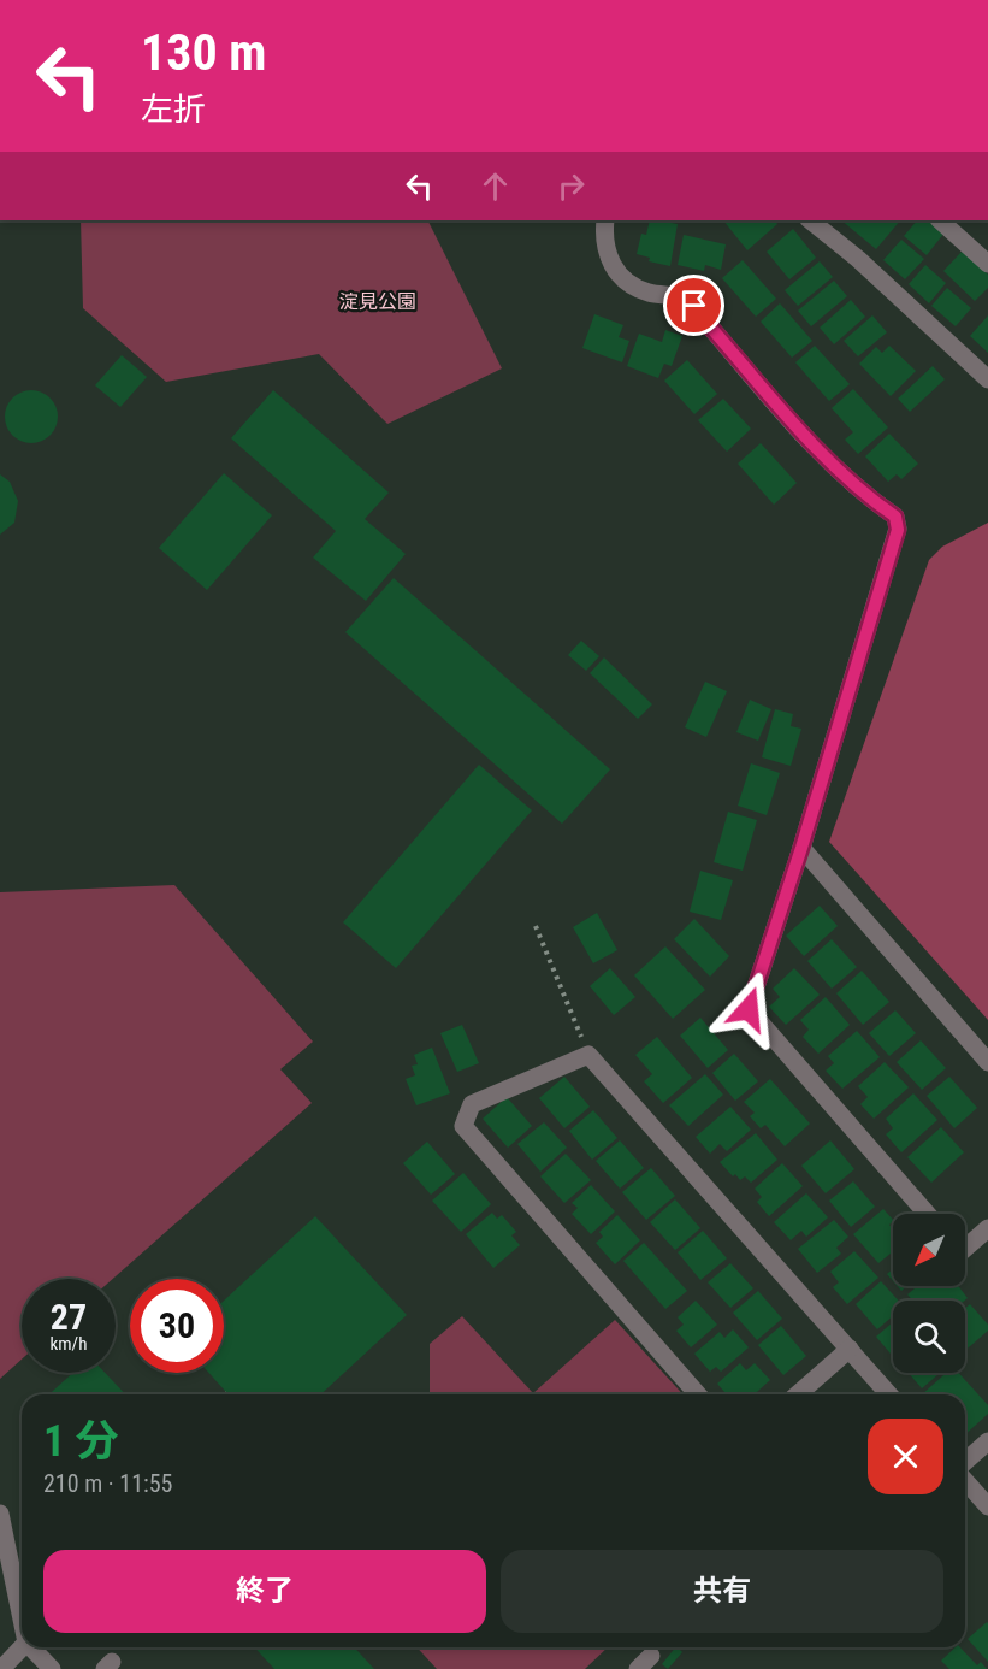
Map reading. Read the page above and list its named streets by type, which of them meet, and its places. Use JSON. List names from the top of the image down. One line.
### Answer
{"parks":["淀見公園"],"north":"bottom left","page":{"turn":["130 m","左折"],"speed":"27 km/h","limit":"30","heading":["1 分","210 m · 11:55"],"buttons":["終了","共有"]}}
